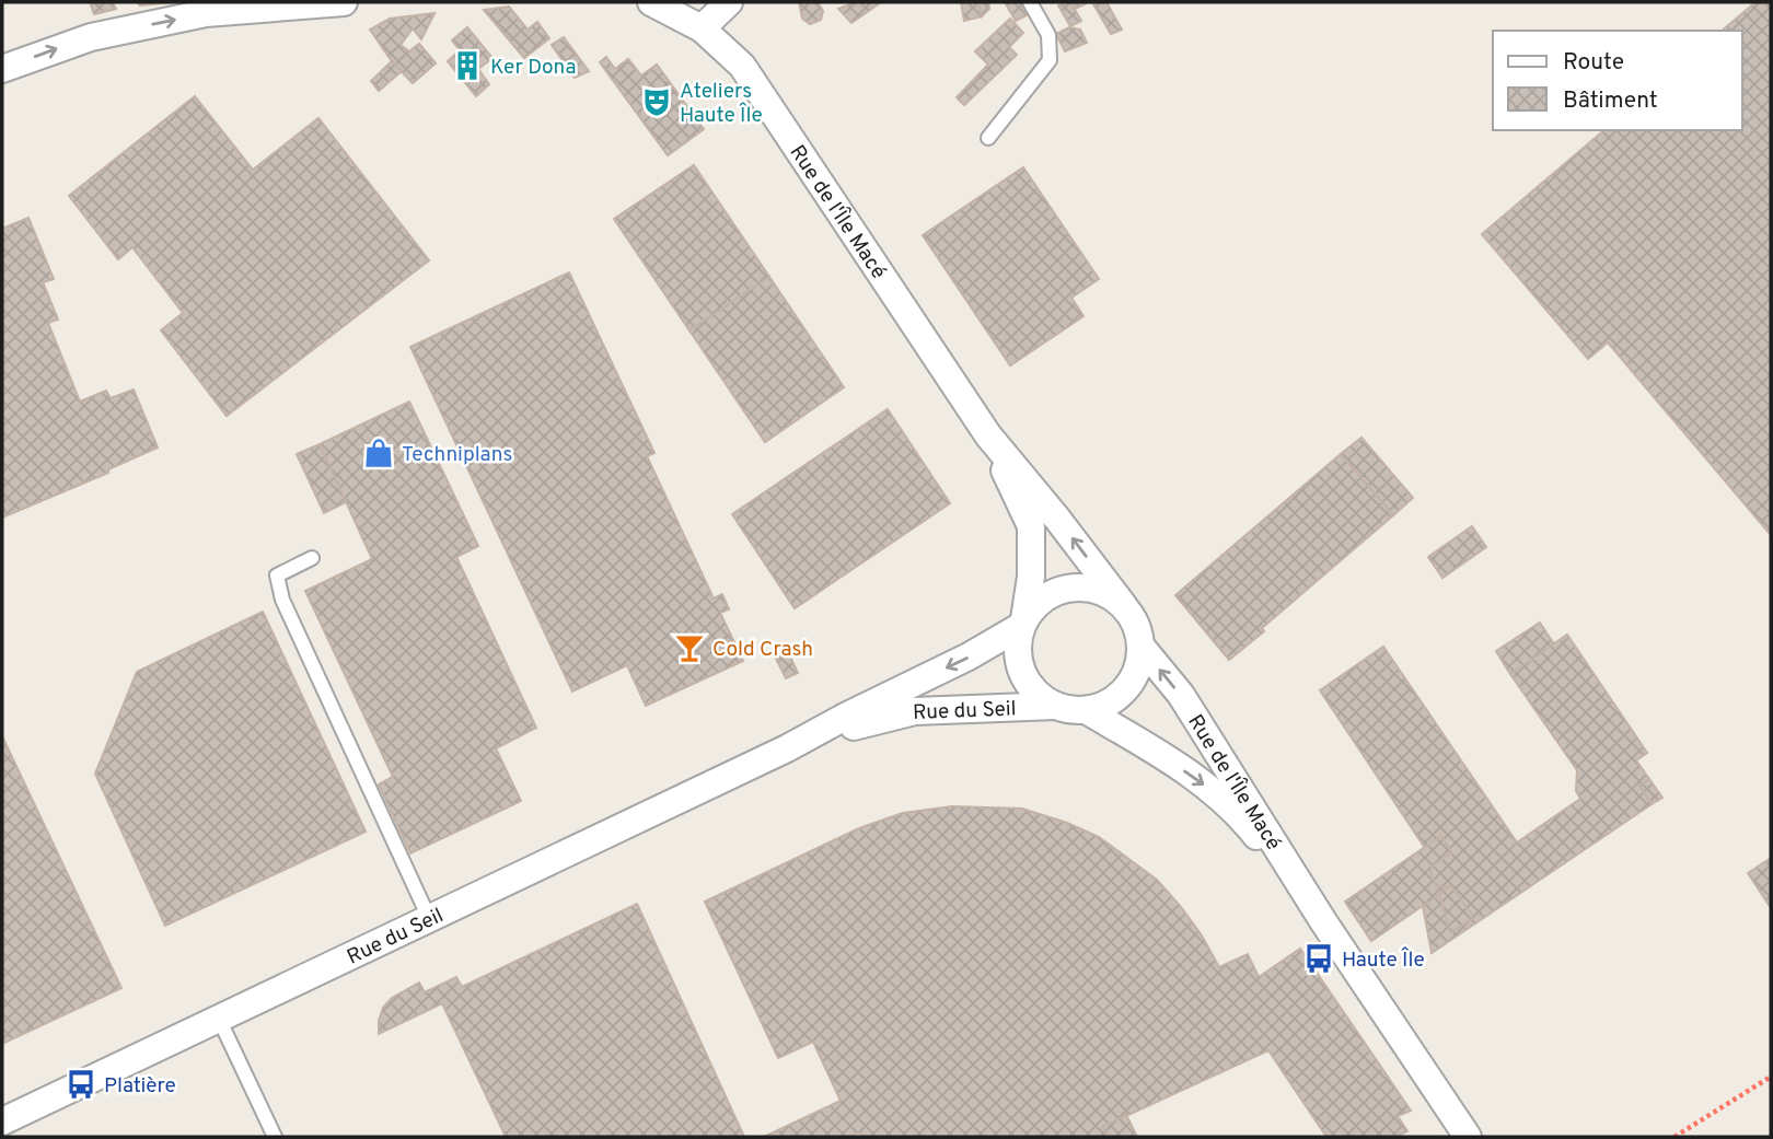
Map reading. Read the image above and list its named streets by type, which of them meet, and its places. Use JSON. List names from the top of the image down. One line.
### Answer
{"streets":{"street":["Rue de l'Île Macé","Rue du Seil"]},"crossings":[["Rue de l'Île Macé","Rue du Seil"]],"places":{"building":["Ker Dona"],"theatre":["Ateliers Haute Île"],"shop":["Techniplans"],"bar":["Cold Crash"],"bus stop":["Haute Île","Platière"]},"legend":["Route","Bâtiment"]}
